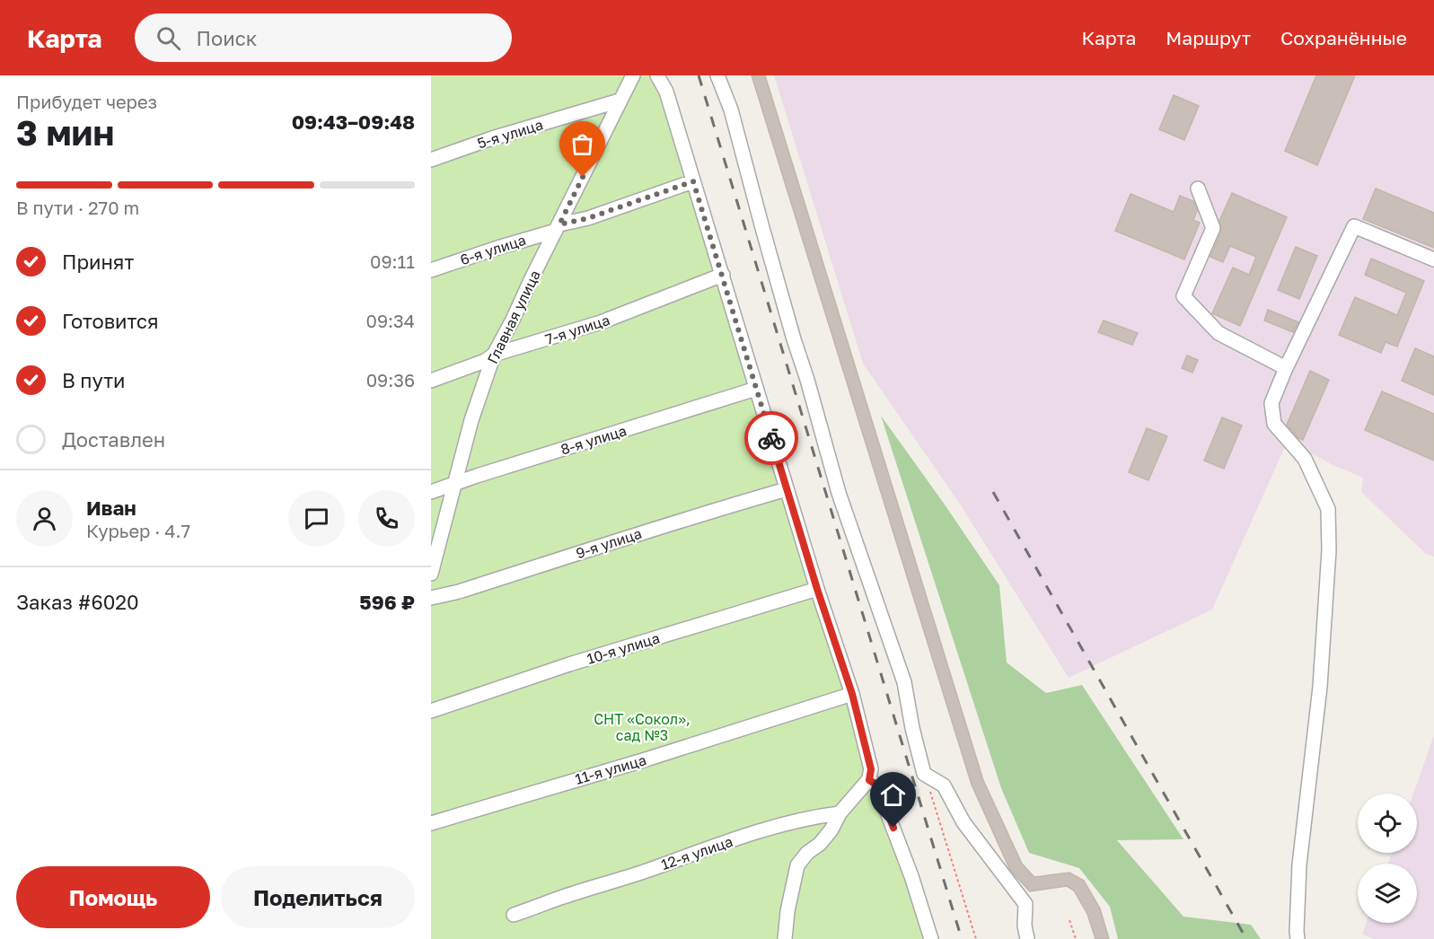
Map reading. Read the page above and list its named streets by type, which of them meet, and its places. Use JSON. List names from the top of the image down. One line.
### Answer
{"streets":{"street":["5-я улица","6-я улица","Главная улица","7-я улица","8-я улица","9-я улица","10-я улица","11-я улица","12-я улица"]},"crossings":[["5-я улица","Главная улица"],["6-я улица","Главная улица"],["Главная улица","7-я улица"],["Главная улица","8-я улица"]],"parks":["СНТ «Сокол», сад №3"],"page":{"header":"Карта","search":"Поиск","nav":["Карта","Маршрут","Сохранённые"],"heading":["3 мин","Прибудет через","09:43–09:48"],"panel":["Иван","Курьер · 4.7","Заказ #6020","596 ₽"],"bar":"В пути · 270 m","list":[["Принят","09:11"],["Готовится","09:34"],["В пути","09:36"],"Доставлен"],"buttons":["Помощь","Поделиться"]}}
